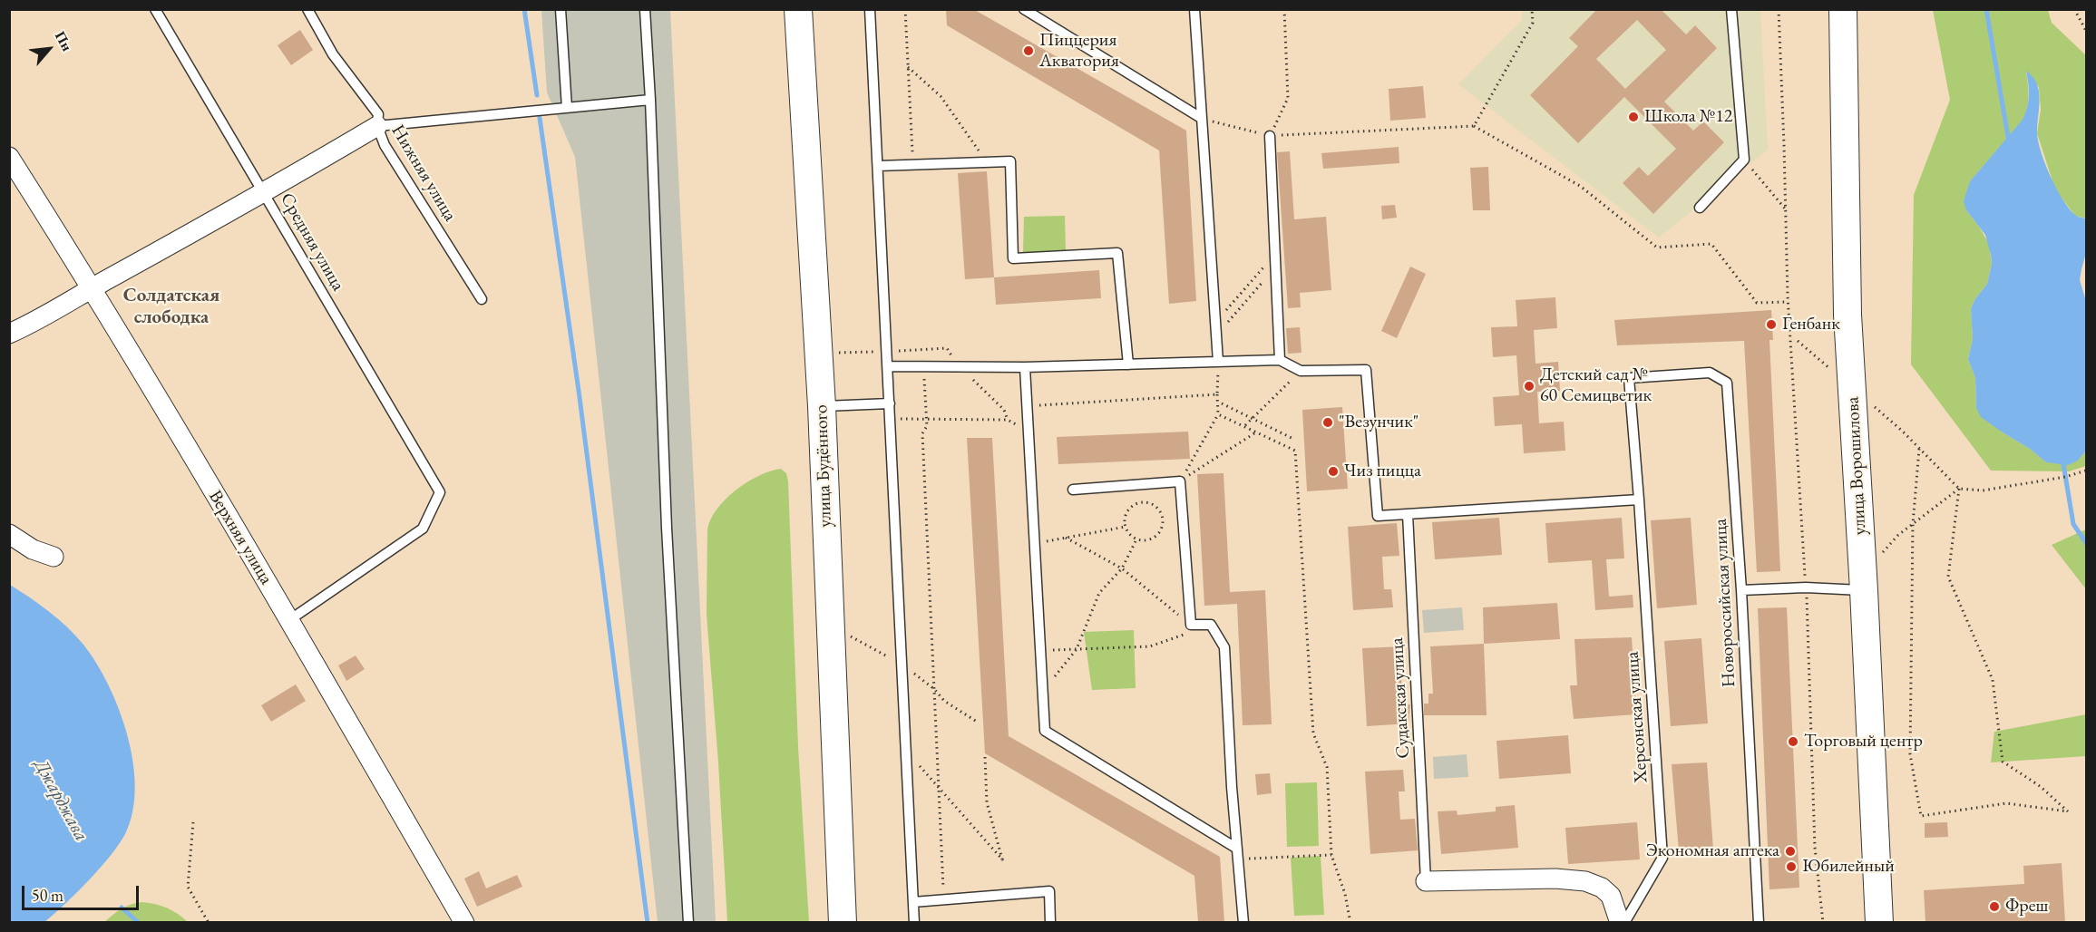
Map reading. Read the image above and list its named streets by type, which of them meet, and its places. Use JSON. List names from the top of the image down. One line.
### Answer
{"streets":{"main road":["улица Будённого","улица Ворошилова"],"street":["Верхняя улица"],"lane":["Нижняя улица","Средняя улица","Новороссийская улица","Судакская улица","Херсонская улица"]},"crossings":[["Средняя улица","Верхняя улица"],["Новороссийская улица","Херсонская улица"]],"districts":["Солдатская слободка"],"water":["Джарджава"],"places":["Пиццерия Акватория","Школа №12","Генбанк","Детский сад № 60 Семицветик","\"Везунчик\"","Чиз пицца","Торговый центр","Экономная аптека","Юбилейный","Фреш"],"scale_bar":"50 m","north":"top right"}
